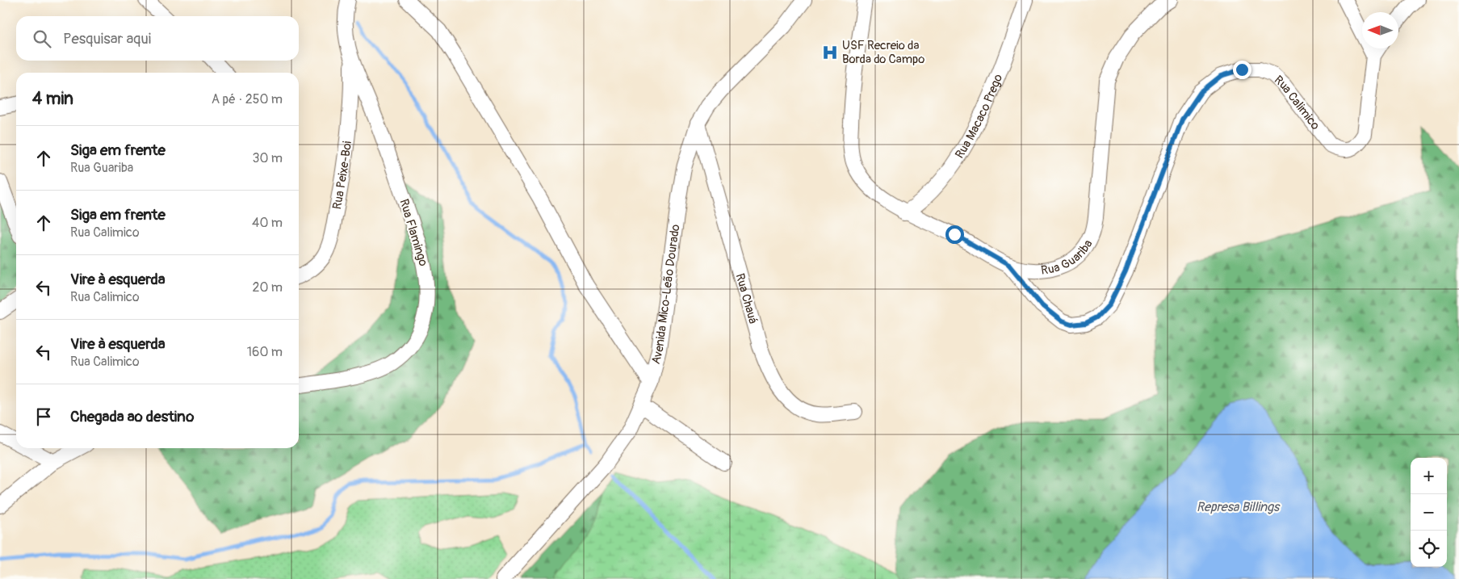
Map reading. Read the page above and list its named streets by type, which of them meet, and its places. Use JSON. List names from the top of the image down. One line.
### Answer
{"streets":{"street":["Rua Calimico","Rua Macaco Prego","Rua Peixe-Boi","Rua Flamingo","Rua Guariba","Avenida Mico-Leão Dourado","Rua Chauá"]},"crossings":[["Rua Calimico","Rua Guariba"],["Rua Macaco Prego","Rua Guariba"],["Rua Peixe-Boi","Rua Flamingo"],["Avenida Mico-Leão Dourado","Rua Chauá"]],"water":["Represa Billings"],"places":{"hospital":["USF Recreio da Borda do Campo"]},"north":"left","page":{"search":"Pesquisar aqui","heading":["4 min","A pé · 250 m"],"list":[["Siga em frente","Rua Guariba","30 m"],["Siga em frente","Rua Calimico","40 m"],["Vire à esquerda","Rua Calimico","20 m"],["Vire à esquerda","Rua Calimico","160 m"],"Chegada ao destino"],"map_buttons":["+","−"]}}
